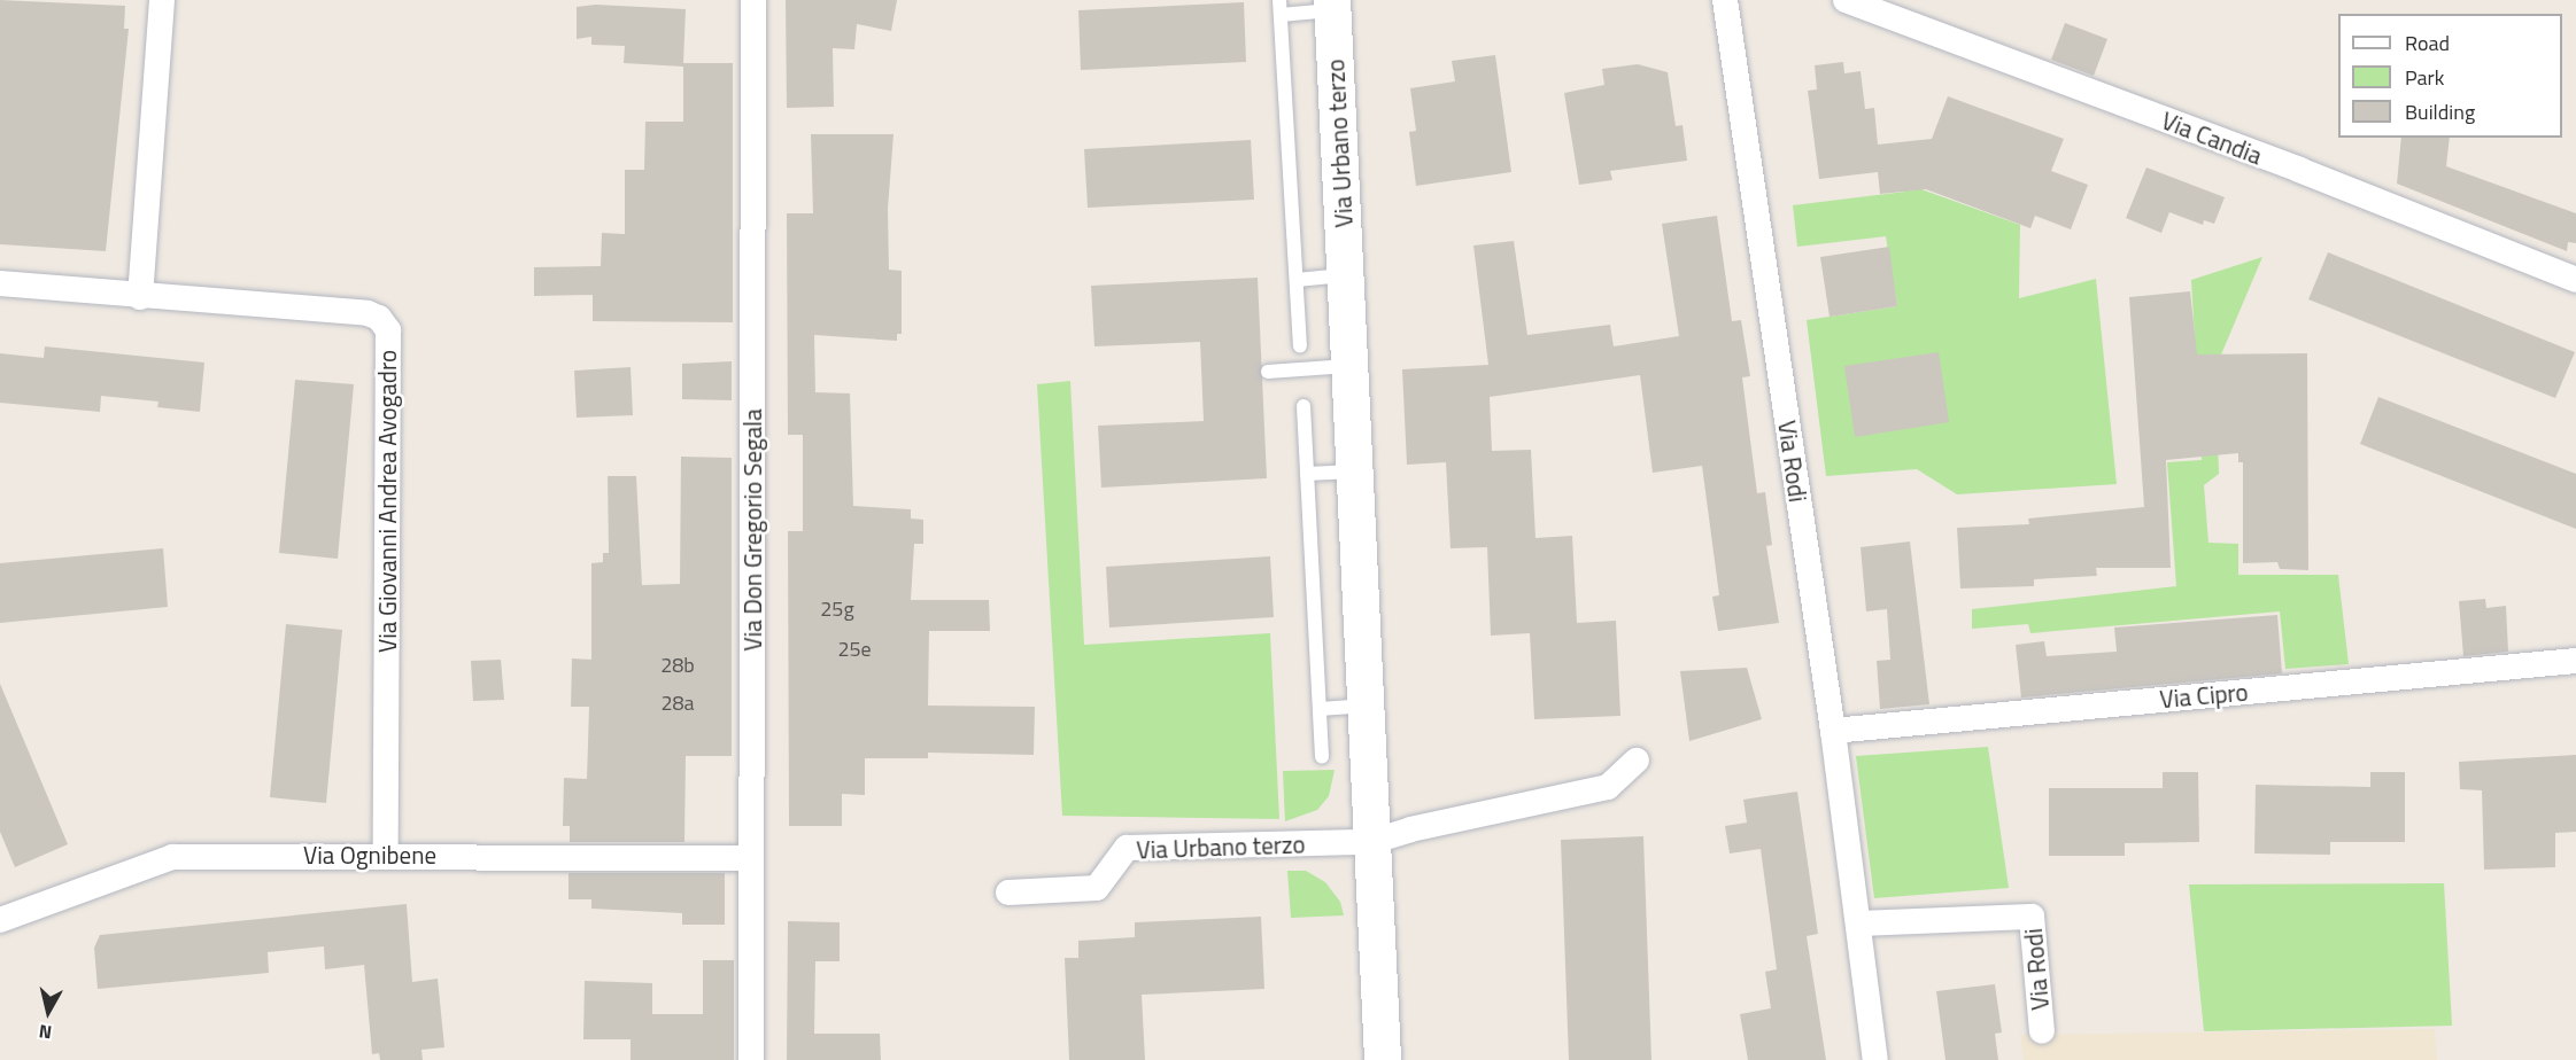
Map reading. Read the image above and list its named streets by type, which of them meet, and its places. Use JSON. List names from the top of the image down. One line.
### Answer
{"streets":{"street":["Via Candia","Via Urbano terzo","Via Rodi","Via Giovanni Andrea Avogadro","Via Don Gregorio Segala","Via Cipro","Via Ognibene"]},"crossings":[["Via Rodi","Via Cipro"],["Via Giovanni Andrea Avogadro","Via Ognibene"],["Via Don Gregorio Segala","Via Ognibene"]],"house_numbers":["25g","25e","28b","28a"],"legend":["Road","Park","Building"],"north":"bottom"}
